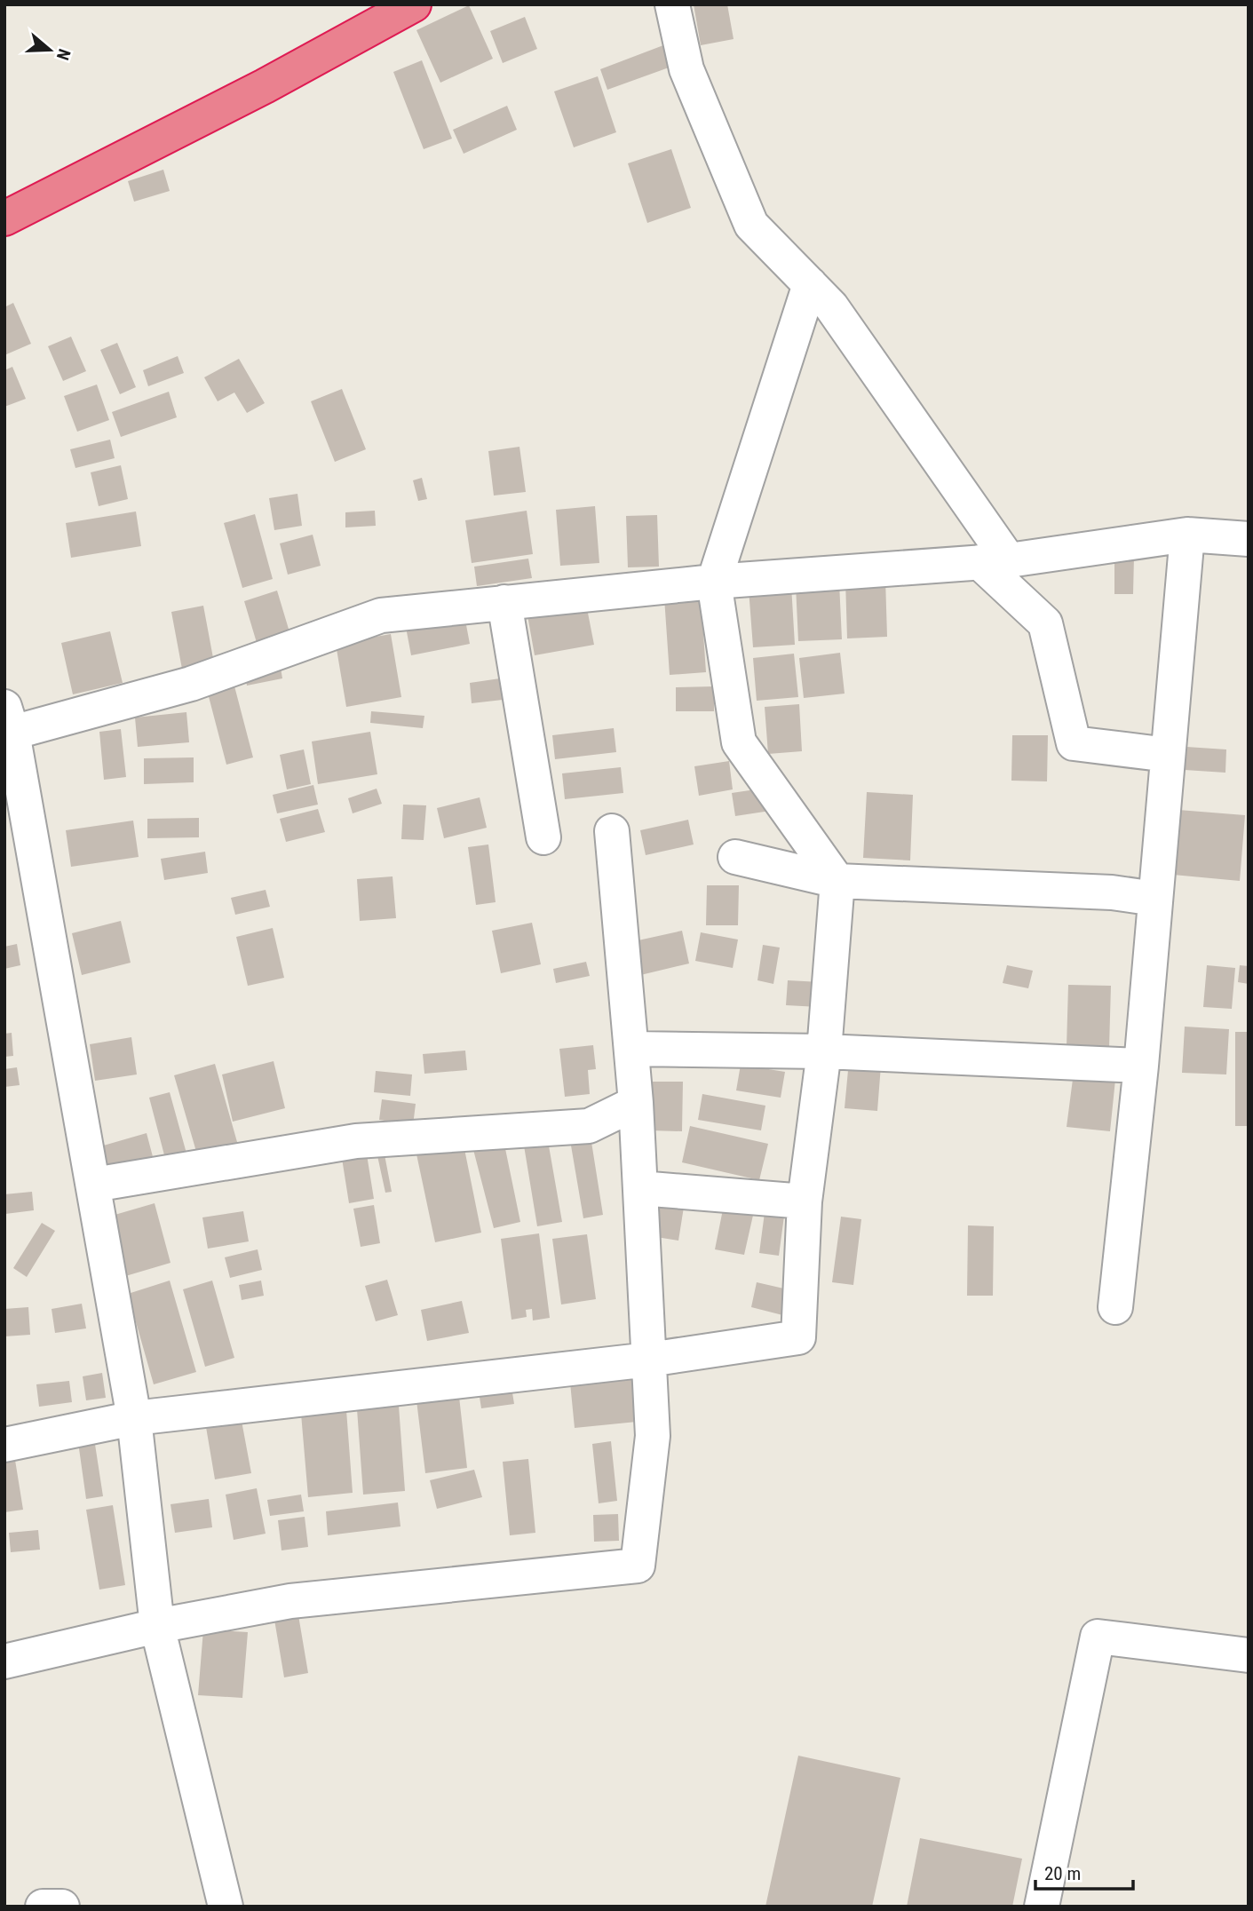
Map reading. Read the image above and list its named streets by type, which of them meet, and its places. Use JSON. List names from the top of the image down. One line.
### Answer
{"scale_bar":"20 m","north":"right"}
